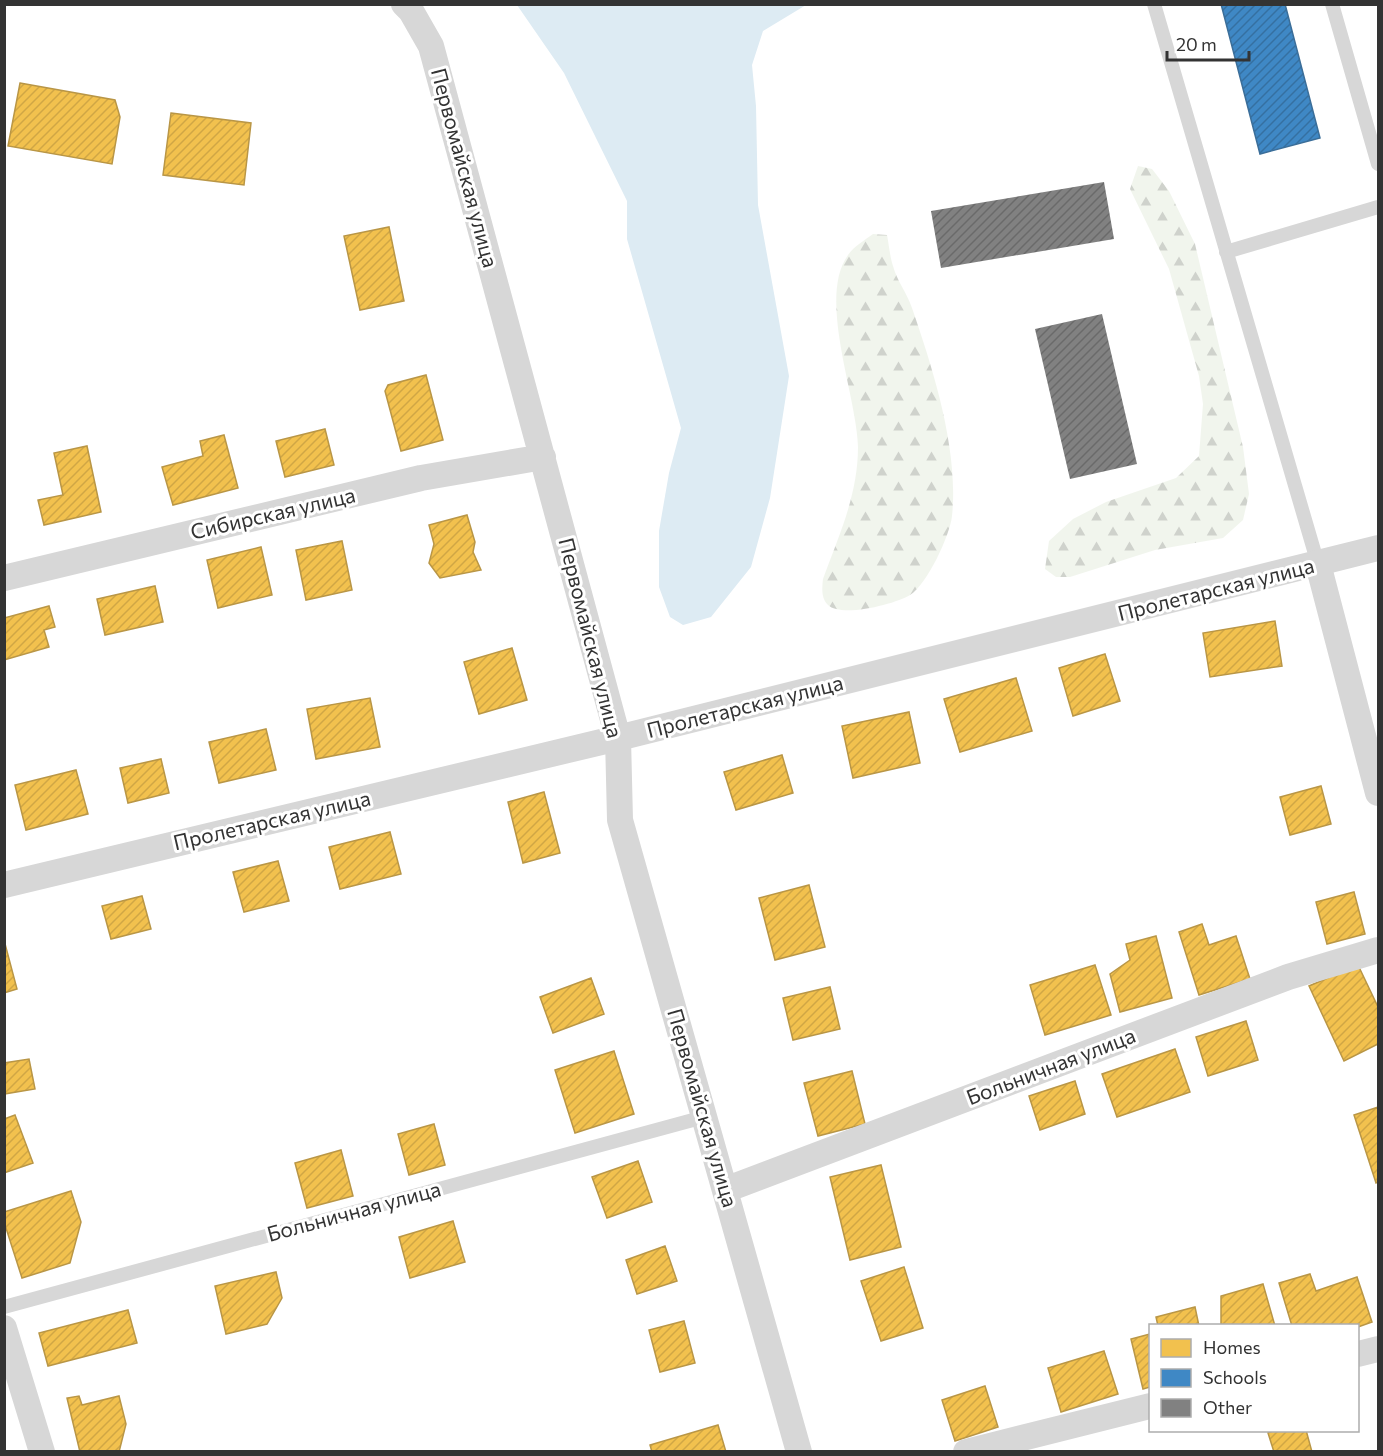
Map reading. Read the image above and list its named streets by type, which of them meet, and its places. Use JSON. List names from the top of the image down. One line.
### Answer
{"streets":{"street":["Первомайская улица","Сибирская улица","Пролетарская улица","Больничная улица"]},"crossings":[["Первомайская улица","Сибирская улица"],["Первомайская улица","Пролетарская улица"],["Первомайская улица","Больничная улица"]],"legend":["Homes","Schools","Other"],"scale_bar":"20 m"}
